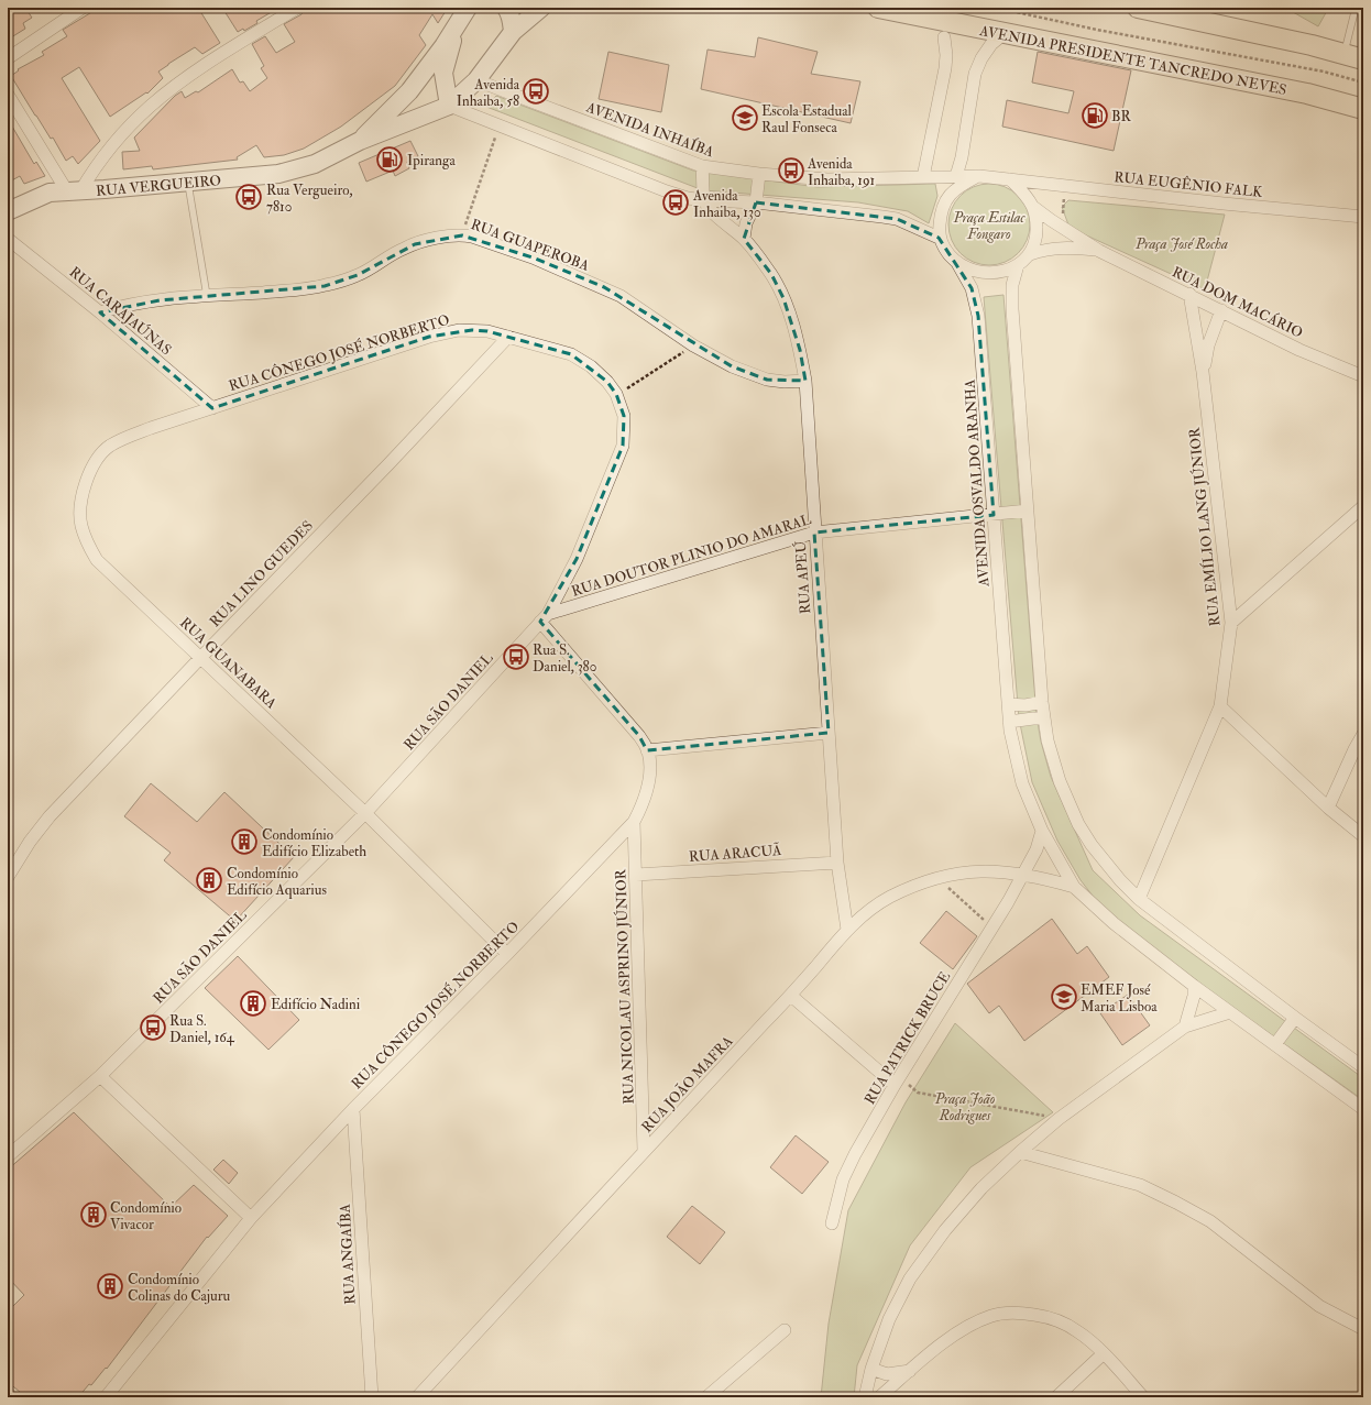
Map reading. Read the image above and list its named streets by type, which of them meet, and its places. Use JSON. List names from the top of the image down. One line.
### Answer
{"streets":{"highway":["AVENIDA PRESIDENTE TANCREDO NEVES"],"main road":["RUA VERGUEIRO"],"street":["AVENIDA INHAÍBA","RUA EUGÊNIO FALK","RUA GUAPEROBA","RUA DOM MACÁRIO","RUA CARAJAÚNAS","RUA CÔNEGO JOSÉ NORBERTO","AVENIDA OSVALDO ARANHA","RUA EMÍLIO LANG JÚNIOR","RUA DOUTOR PLINIO DO AMARAL","RUA LINO GUEDES","RUA APEÚ","RUA GUANABARA","RUA SÃO DANIEL","RUA ARACUÃ","RUA NICOLAU ASPRINO JÚNIOR","RUA PATRICK BRUCE","RUA JOÃO MAFRA","RUA ANGAÍBA"]},"crossings":[["AVENIDA INHAÍBA","RUA EUGÊNIO FALK"],["AVENIDA INHAÍBA","RUA VERGUEIRO"],["AVENIDA INHAÍBA","RUA DOM MACÁRIO"],["AVENIDA INHAÍBA","AVENIDA OSVALDO ARANHA"],["RUA EUGÊNIO FALK","RUA DOM MACÁRIO"],["RUA EUGÊNIO FALK","AVENIDA OSVALDO ARANHA"],["RUA GUAPEROBA","RUA CARAJAÚNAS"],["RUA GUAPEROBA","RUA APEÚ"],["RUA DOM MACÁRIO","AVENIDA OSVALDO ARANHA"],["RUA DOM MACÁRIO","RUA EMÍLIO LANG JÚNIOR"],["RUA CARAJAÚNAS","RUA CÔNEGO JOSÉ NORBERTO"],["RUA CARAJAÚNAS","RUA GUANABARA"],["RUA CÔNEGO JOSÉ NORBERTO","RUA DOUTOR PLINIO DO AMARAL"],["RUA CÔNEGO JOSÉ NORBERTO","RUA LINO GUEDES"],["RUA CÔNEGO JOSÉ NORBERTO","RUA GUANABARA"],["RUA CÔNEGO JOSÉ NORBERTO","RUA SÃO DANIEL"],["RUA CÔNEGO JOSÉ NORBERTO","RUA NICOLAU ASPRINO JÚNIOR"],["RUA CÔNEGO JOSÉ NORBERTO","RUA ANGAÍBA"],["AVENIDA OSVALDO ARANHA","RUA DOUTOR PLINIO DO AMARAL"],["AVENIDA OSVALDO ARANHA","RUA JOÃO MAFRA"],["RUA DOUTOR PLINIO DO AMARAL","RUA APEÚ"],["RUA DOUTOR PLINIO DO AMARAL","RUA SÃO DANIEL"],["RUA LINO GUEDES","RUA GUANABARA"],["RUA APEÚ","RUA ARACUÃ"],["RUA APEÚ","RUA JOÃO MAFRA"],["RUA GUANABARA","RUA SÃO DANIEL"],["RUA ARACUÃ","RUA NICOLAU ASPRINO JÚNIOR"],["RUA NICOLAU ASPRINO JÚNIOR","RUA JOÃO MAFRA"],["RUA PATRICK BRUCE","RUA JOÃO MAFRA"]],"parks":["Praça Estilac Fongaro","Praça José Rocha","Praça João Rodrigues"],"places":{"bus stop":["Avenida Inhaiba, 58","Avenida Inhaiba, 191","Rua Vergueiro, 7810","Avenida Inhaiba, 130","Rua S. Daniel, 380","Rua S. Daniel, 164"],"fuel station":["BR","Ipiranga"],"school or university":["Escola Estadual Raul Fonseca","EMEF José Maria Lisboa"],"building":["Condomínio Edifício Elizabeth","Condomínio Edifício Aquarius","Edifício Nadini","Condomínio Vivacor","Condomínio Colinas do Cajuru"]}}
